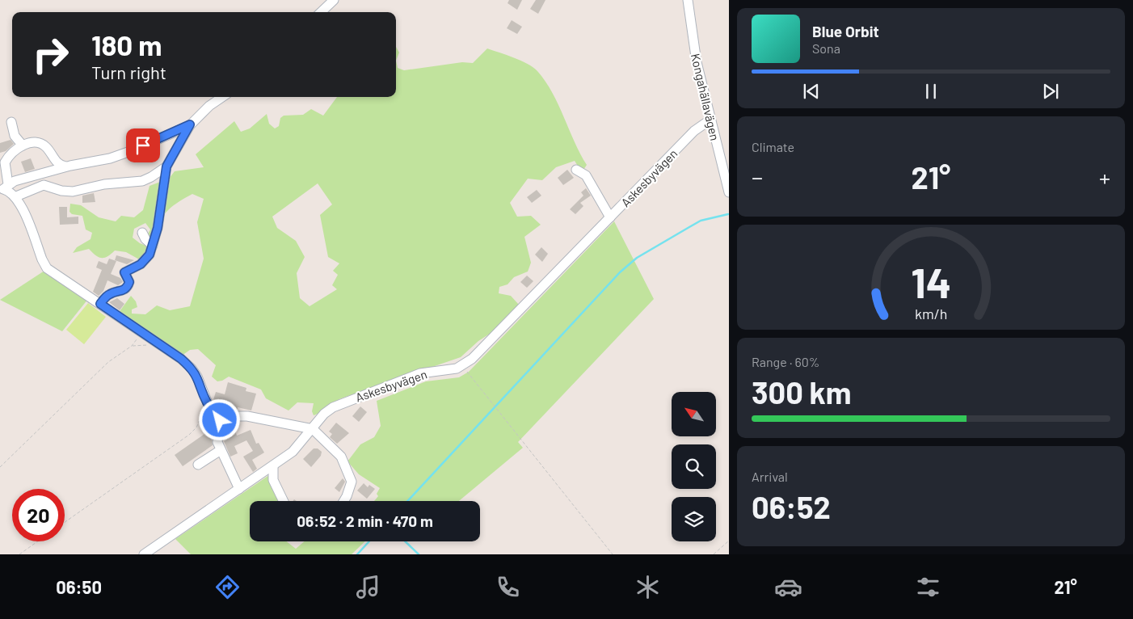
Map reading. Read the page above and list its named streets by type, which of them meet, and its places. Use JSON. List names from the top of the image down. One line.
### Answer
{"streets":{"street":["Kongahällavägen","Askesbyvägen"]},"crossings":[["Kongahällavägen","Askesbyvägen"]],"north":"top left","page":{"turn":["180 m","Turn right"],"song":["Blue Orbit","Sona"],"tile":["Climate",["Range · 60%","300 km"],["Arrival","06:52"]],"heat":["−","21°","+"],"limit":"20","trip":"06:52 · 2 min · 470 m","tabs":["06:50","21°"],"gauge":["14","km/h"]}}
